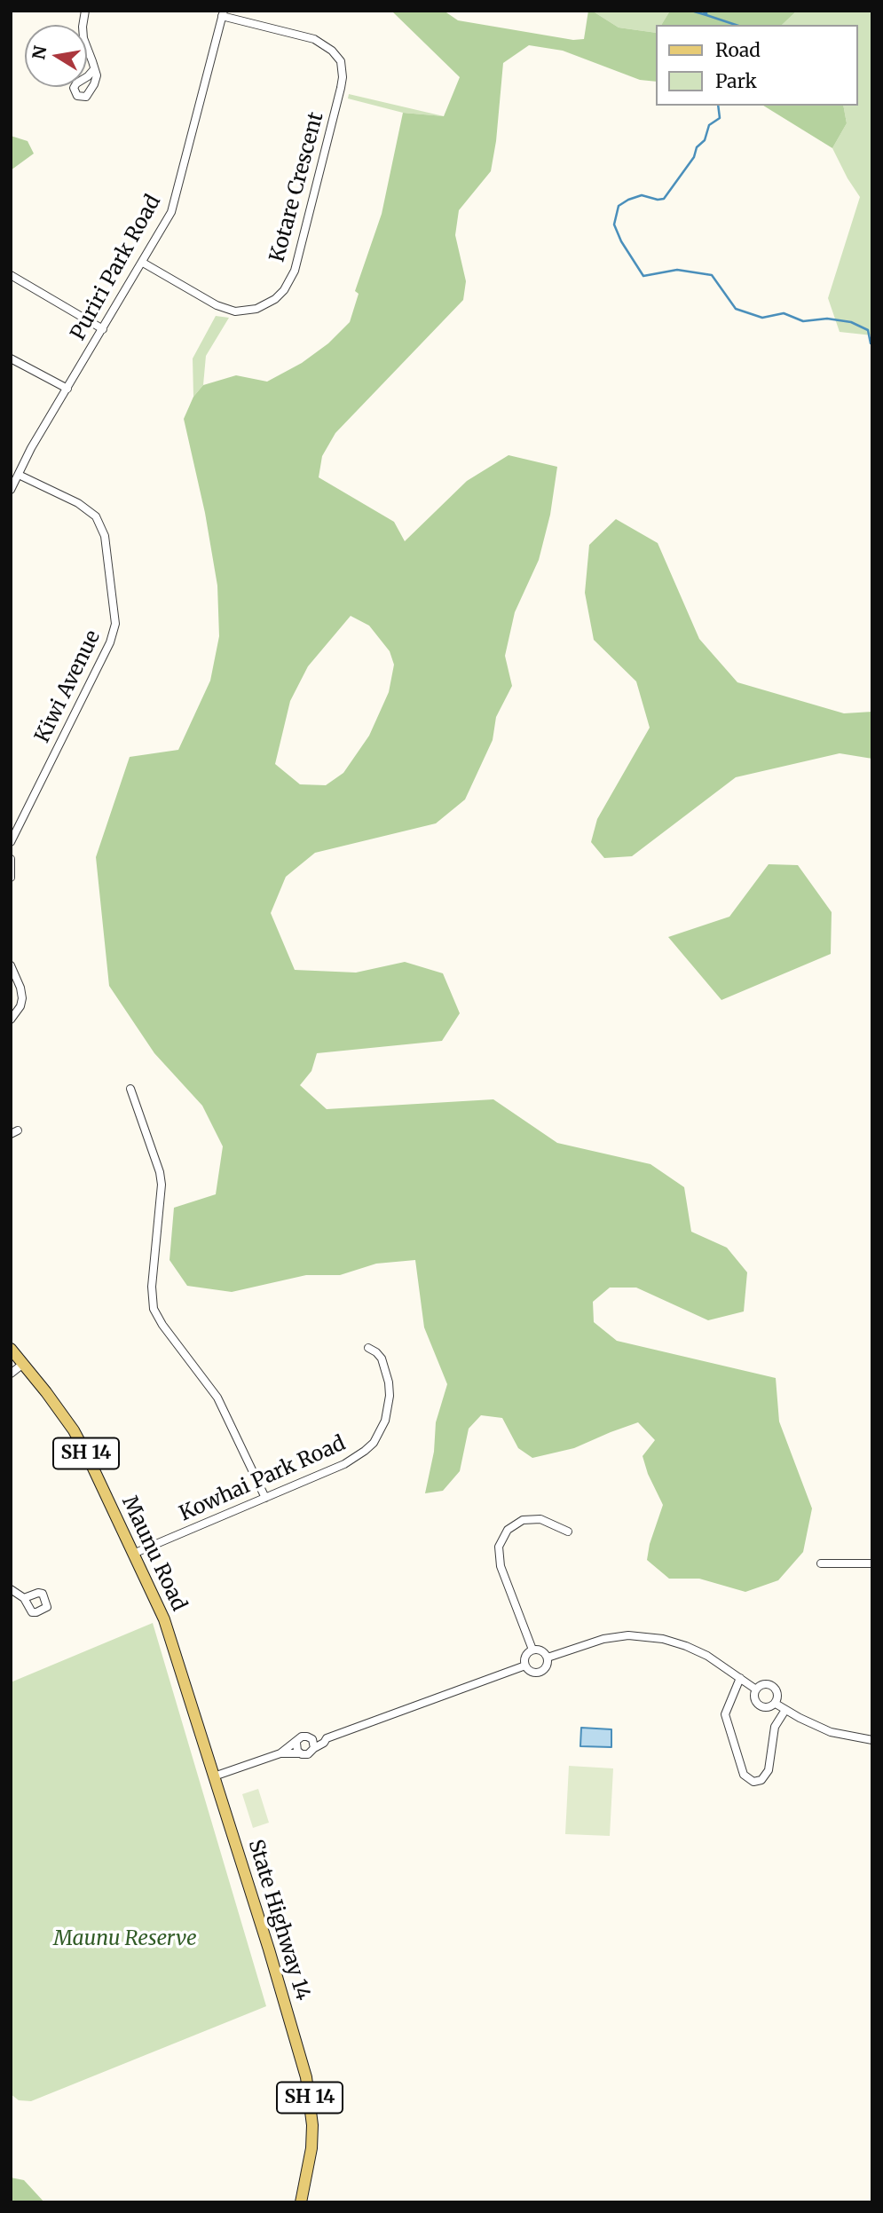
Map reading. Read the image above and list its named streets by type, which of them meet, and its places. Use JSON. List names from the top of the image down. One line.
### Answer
{"streets":{"main road":["SH 14","Maunu Road","State Highway 14"],"street":["Kotare Crescent","Puriri Park Road","Kiwi Avenue","Kowhai Park Road"]},"crossings":[["Kotare Crescent","Puriri Park Road"],["Puriri Park Road","Kiwi Avenue"],["Kowhai Park Road","Maunu Road"],["Maunu Road","State Highway 14"]],"parks":["Maunu Reserve"],"legend":["Road","Park"],"north":"left"}
